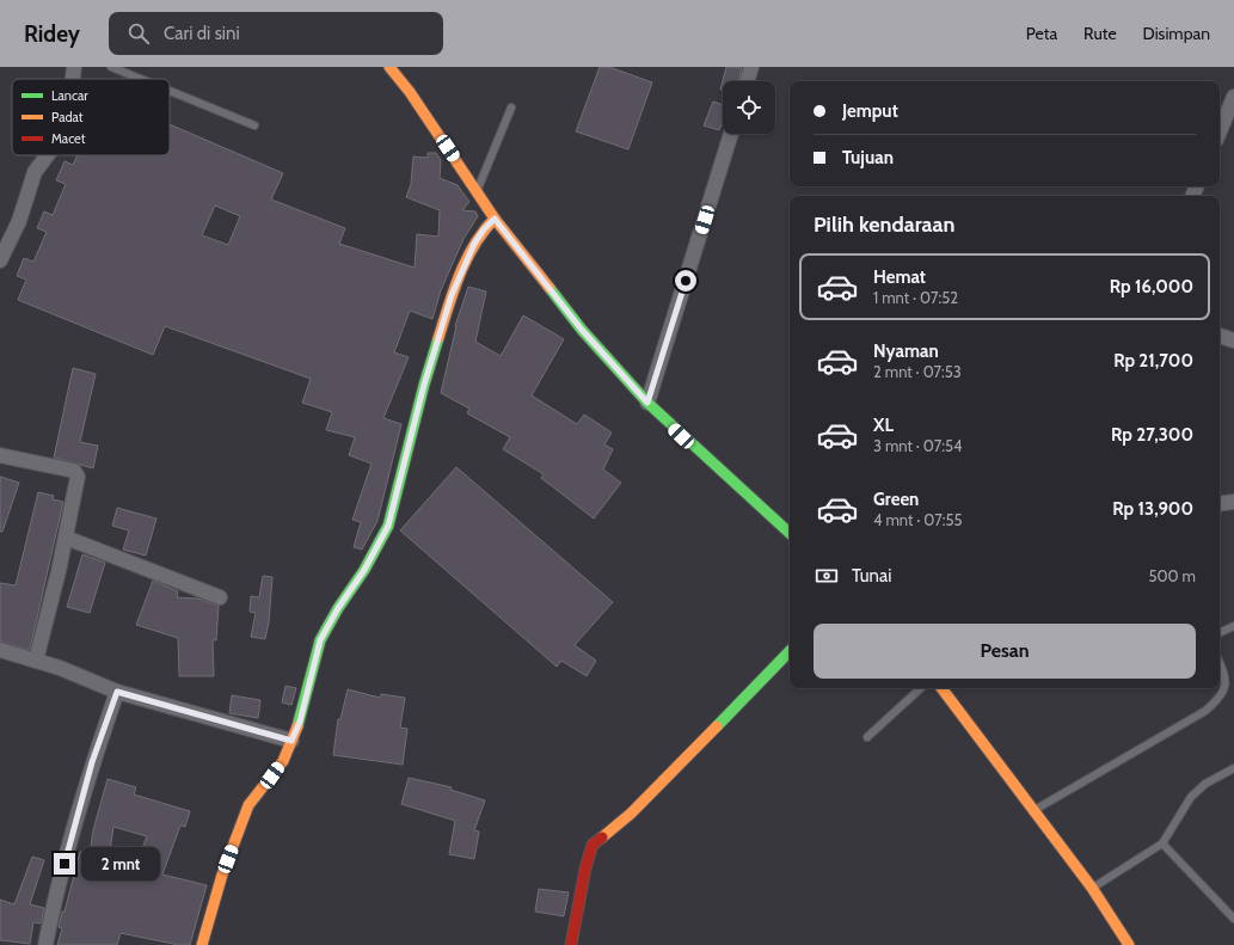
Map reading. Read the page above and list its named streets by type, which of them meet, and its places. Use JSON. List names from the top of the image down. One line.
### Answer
{"legend":["Lancar","Padat","Macet"],"page":{"header":"Ridey","search":"Cari di sini","nav":["Peta","Rute","Disimpan"],"banner":["Jemput","Tujuan"],"heading":"Pilih kendaraan","list":[{"name":"Hemat","note":"1 mnt · 07:52","value":"Rp 16,000"},{"name":"Nyaman","note":"2 mnt · 07:53","value":"Rp 21,700"},{"name":"XL","note":"3 mnt · 07:54","value":"Rp 27,300"},{"name":"Green","note":"4 mnt · 07:55","value":"Rp 13,900"}],"pay":["Tunai","500 m"],"buttons":"Pesan","bubble":"2 mnt"}}
